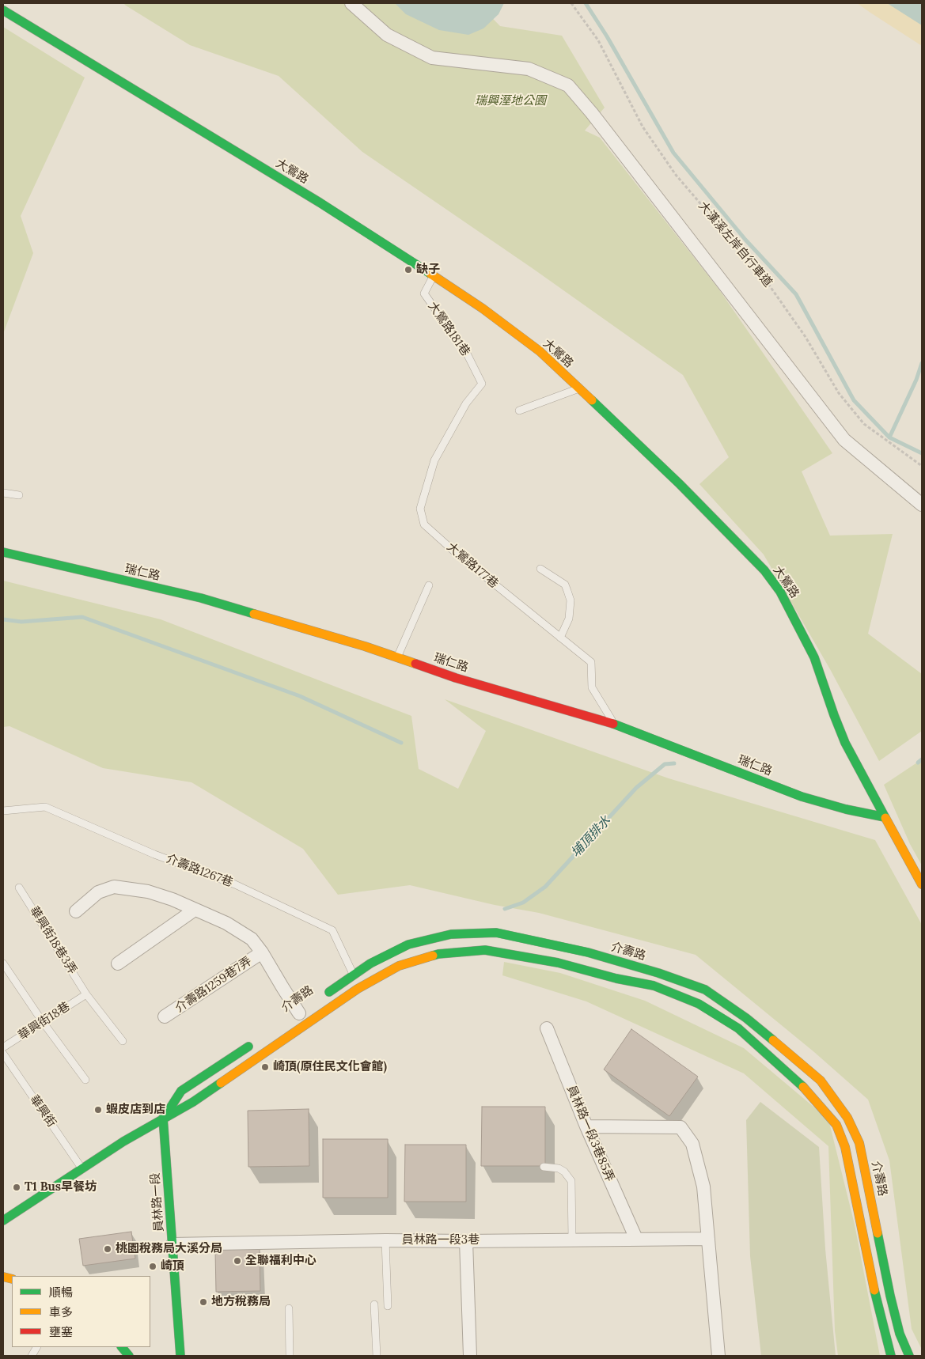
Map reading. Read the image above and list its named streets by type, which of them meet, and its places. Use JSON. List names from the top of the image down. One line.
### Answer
{"streets":{"main road":["大鶯路","瑞仁路","介壽路","員林路一段"],"street":["介壽路1259巷7弄","員林路一段3巷85弄","員林路一段3巷"],"lane":["大鶯路181巷","大鶯路177巷","介壽路1267巷","華興街18巷3弄","華興街18巷","華興街"],"path":["大漢溪左岸自行車道"]},"crossings":[["大鶯路","大鶯路181巷"],["大鶯路","瑞仁路"],["大鶯路181巷","大鶯路177巷"],["大鶯路177巷","瑞仁路"],["介壽路1267巷","介壽路"],["華興街18巷3弄","華興街18巷"],["員林路一段3巷85弄","員林路一段3巷"],["員林路一段","員林路一段3巷"]],"water":["埔頂排水"],"parks":["瑞興溼地公園"],"places":["缺子","崎頂(原住民文化會館)","蝦皮店到店","T1 Bus早餐坊","桃園稅務局大溪分局","全聯福利中心","崎頂","地方稅務局"],"legend":["順暢","車多","壅塞"]}
